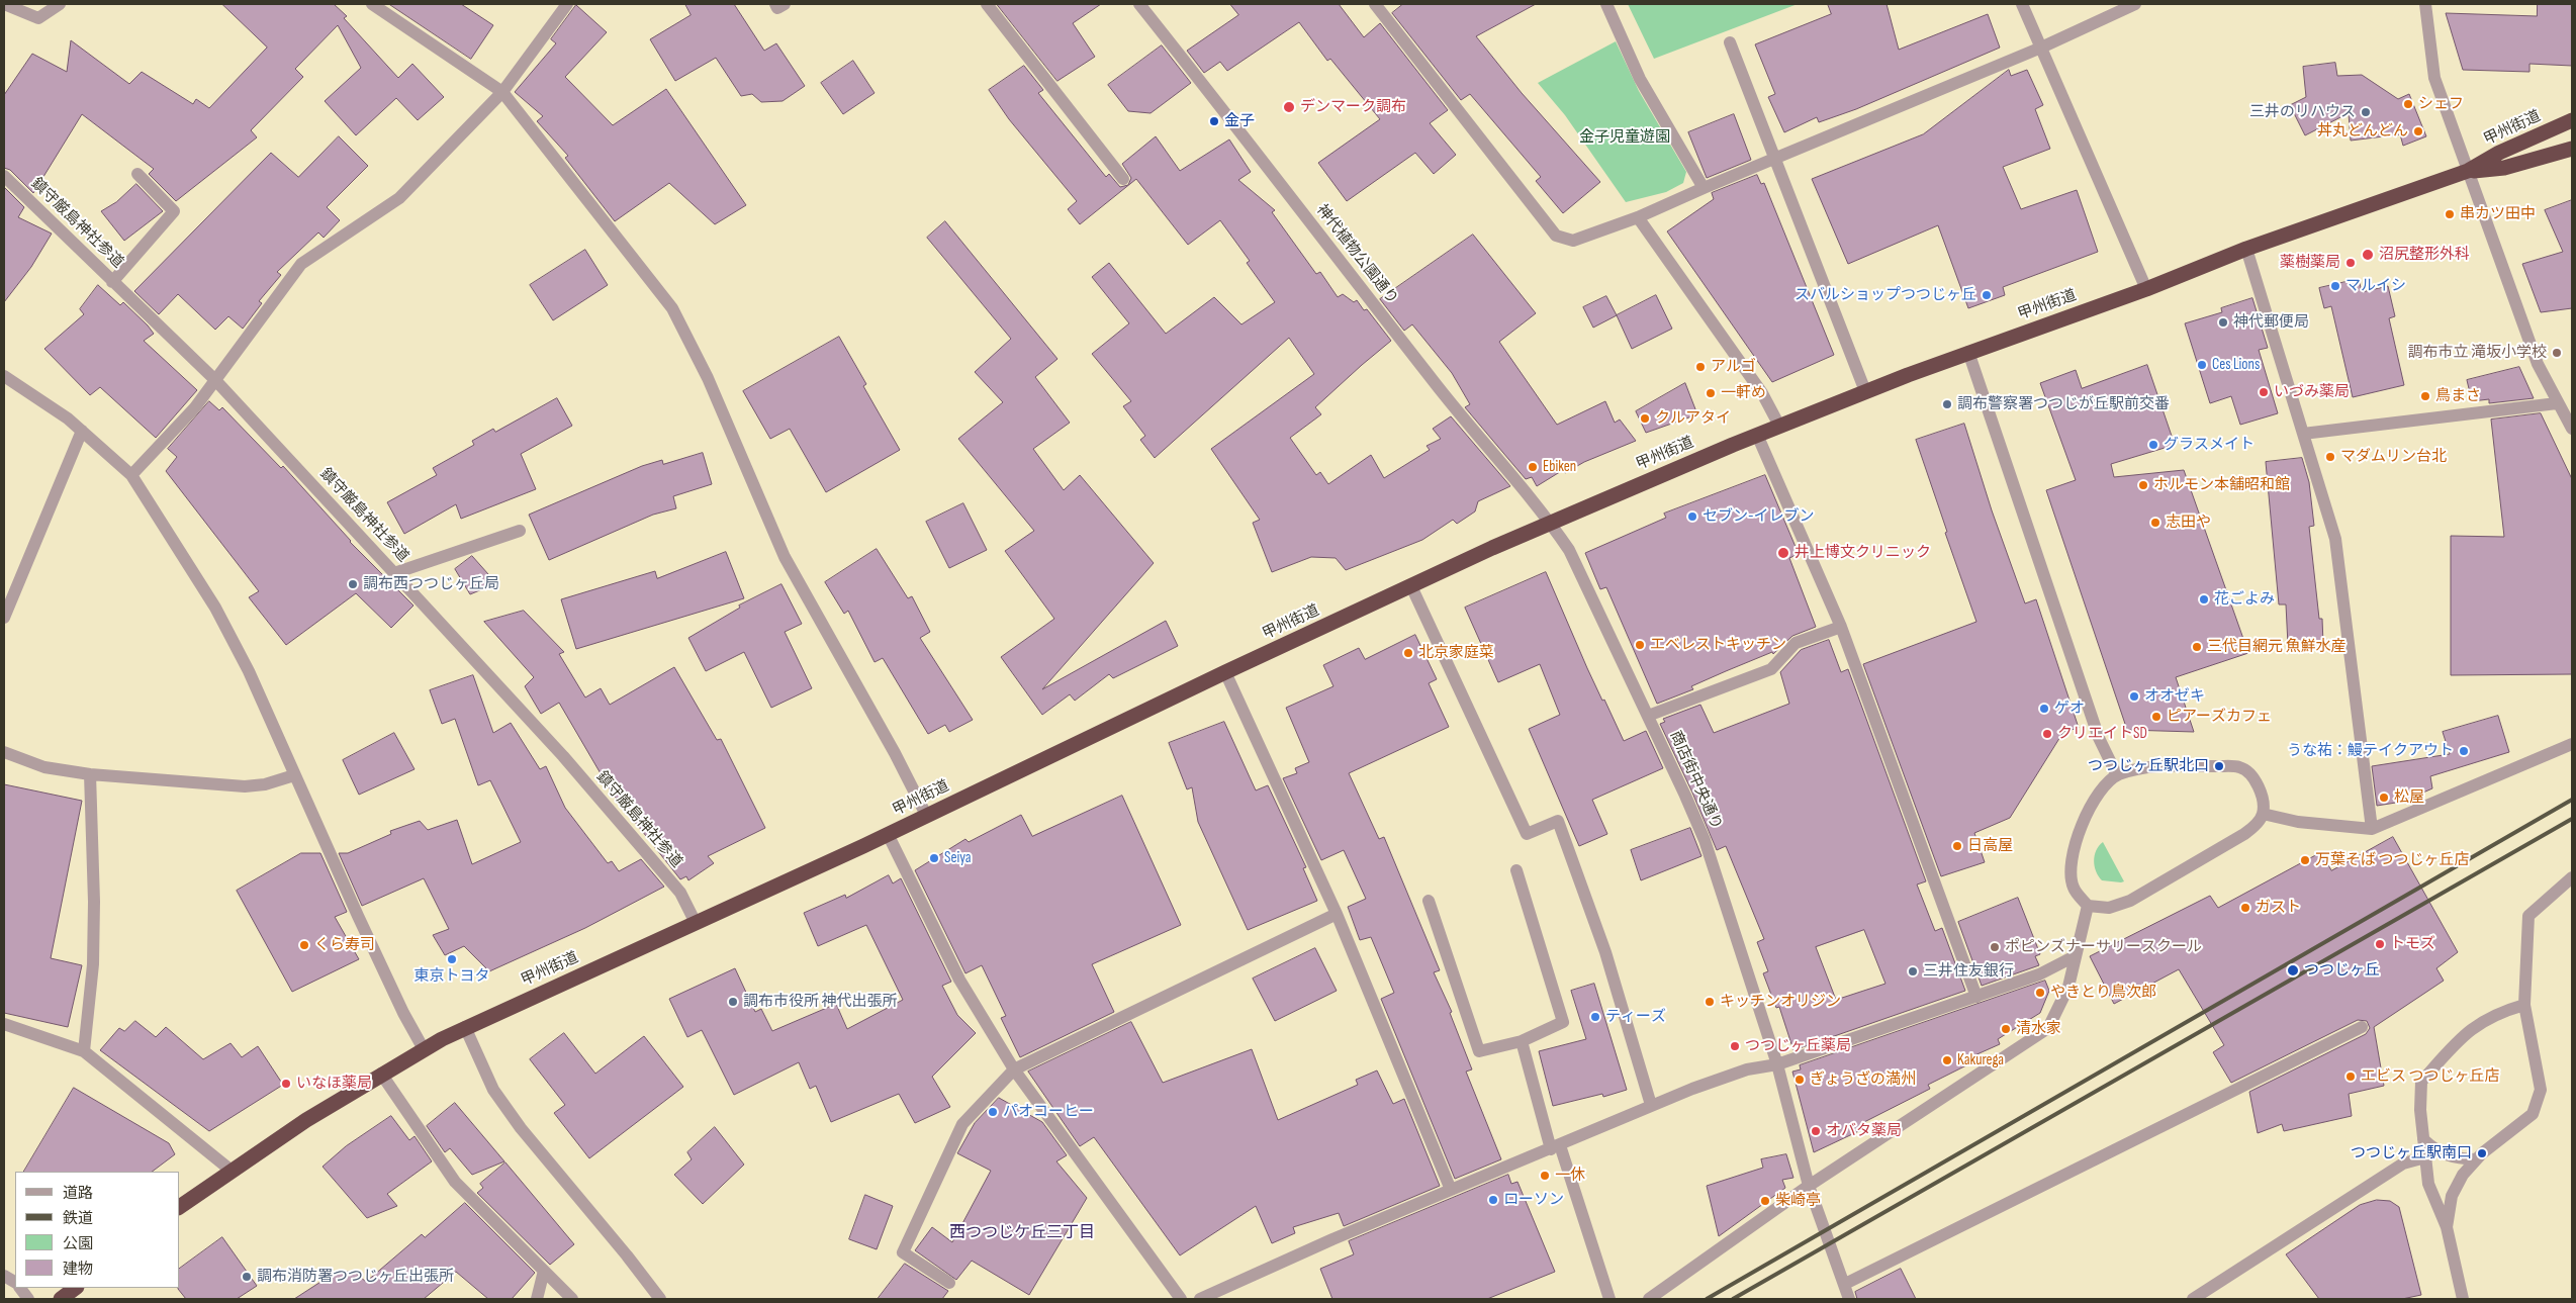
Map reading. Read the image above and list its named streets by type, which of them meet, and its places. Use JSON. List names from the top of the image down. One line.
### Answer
{"streets":{"highway":["甲州街道"],"street":["鎮守厳島神社参道","神代植物公園通り","商店街中央通り"]},"crossings":[["甲州街道","鎮守厳島神社参道"],["甲州街道","神代植物公園通り"],["甲州街道","商店街中央通り"],["神代植物公園通り","商店街中央通り"]],"districts":["西つつじケ丘三丁目"],"parks":["金子児童遊園"],"places":["シェフ","デンマーク調布","三井のリハウス","金子","丼丸どんどん","串カツ田中","沼尻整形外科","薬樹薬局","マルイシ","スバルショップつつじヶ丘","神代郵便局","調布市立 滝坂小学校","Ces Lions","アルゴ","いづみ薬局","一軒め","鳥まさ","調布警察署つつじが丘駅前交番","クルアタイ","グラスメイト","マダムリン台北","Ebiken","ホルモン本舗昭和館","セブン-イレブン","志田や","井上博文クリニック","調布西つつじヶ丘局","花ごよみ","エベレストキッチン","三代目網元 魚鮮水産","北京家庭菜","オオゼキ","ゲオ","ピアーズカフェ","クリエイトSD","うな祐：鰻テイクアウト","つつじヶ丘駅北口","松屋","日高屋","Seiya","万葉そば つつじヶ丘店","ガスト","トモズ","くら寿司","ポピンズナーサリースクール","東京トヨタ","つつじヶ丘","三井住友銀行","やきとり鳥次郎","調布市役所 神代出張所","キッチンオリジン","ティーズ","清水家","つつじヶ丘薬局","Kakurega","エビス つつじヶ丘店","ぎょうざの満州","いなほ薬局","パオコーヒー","オバタ薬局","つつじヶ丘駅南口","一休","ローソン","柴崎亭","調布消防署つつじヶ丘出張所"],"legend":["道路","鉄道","公園","建物"]}
